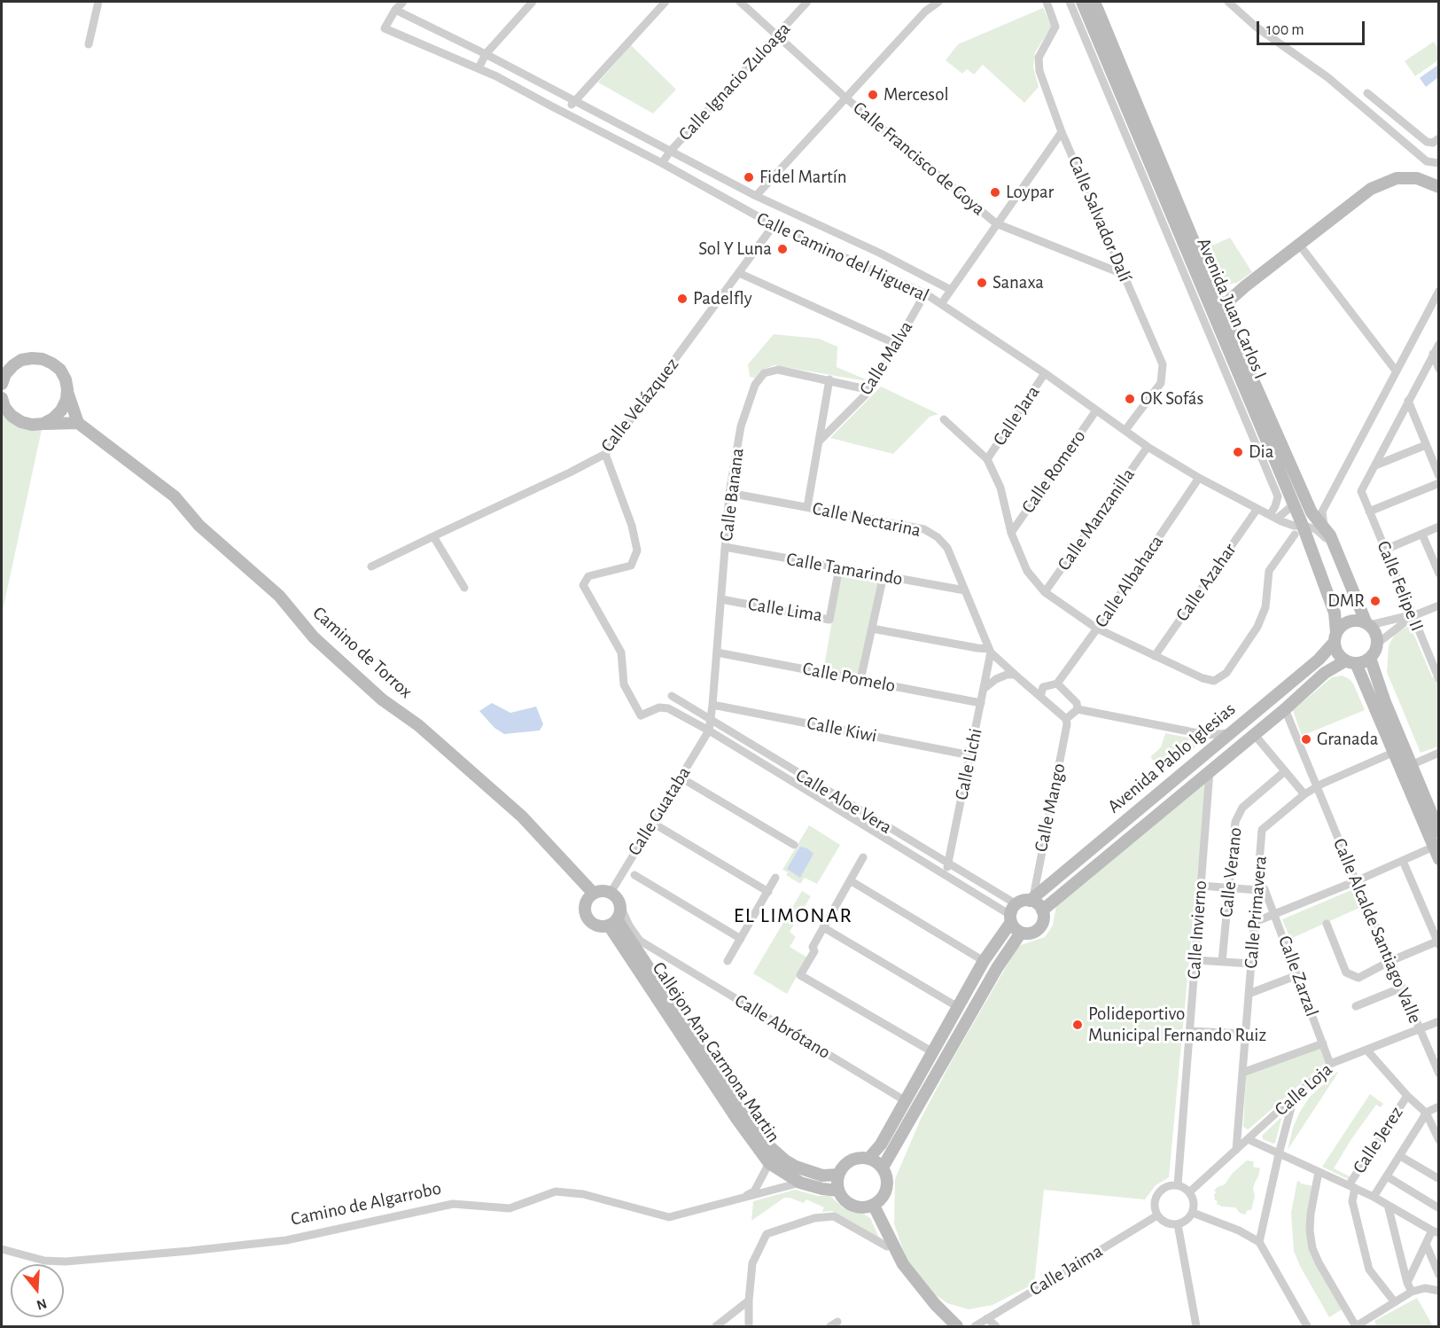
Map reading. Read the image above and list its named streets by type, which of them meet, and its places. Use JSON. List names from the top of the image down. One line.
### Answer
{"streets":{"street":["Calle Ignacio Zuloaga","Calle Francisco de Goya","Calle Salvador Dalí","Calle Camino del Higueral","Avenida Juan Carlos I","Calle Malva","Calle Velázquez","Calle Jara","Calle Romero","Calle Banana","Calle Nectarina","Calle Manzanilla","Calle Tamarindo","Calle Albahaca","Calle Azahar","Calle Felipe II","Calle Lima","Camino de Torrox","Calle Pomelo","Calle Kiwi","Avenida Pablo Iglesias","Calle Lichi","Calle Aloe Vera","Calle Mango","Calle Guataba","Calle Verano","Calle Primavera","Calle Invierno","Calle Alcalde Santiago Valle","Calle Zarzal","Calle Abrótano","Callejon Ana Carmona Martin","Calle Loja","Calle Jerez","Camino de Algarrobo","Calle Jaima"]},"crossings":[["Calle Ignacio Zuloaga","Calle Francisco de Goya"],["Calle Ignacio Zuloaga","Calle Camino del Higueral"],["Calle Francisco de Goya","Calle Salvador Dalí"],["Calle Salvador Dalí","Calle Camino del Higueral"],["Calle Camino del Higueral","Avenida Juan Carlos I"],["Calle Camino del Higueral","Calle Malva"],["Calle Camino del Higueral","Calle Velázquez"],["Calle Camino del Higueral","Calle Jara"],["Calle Camino del Higueral","Calle Romero"],["Calle Camino del Higueral","Calle Manzanilla"],["Calle Camino del Higueral","Calle Albahaca"],["Calle Camino del Higueral","Calle Azahar"],["Avenida Juan Carlos I","Avenida Pablo Iglesias"],["Calle Malva","Calle Banana"],["Calle Malva","Calle Nectarina"],["Calle Velázquez","Calle Aloe Vera"],["Calle Banana","Calle Nectarina"],["Calle Banana","Calle Tamarindo"],["Calle Banana","Calle Lima"],["Calle Banana","Calle Pomelo"],["Calle Banana","Calle Kiwi"],["Calle Banana","Calle Aloe Vera"],["Calle Banana","Calle Guataba"],["Calle Nectarina","Calle Tamarindo"],["Calle Nectarina","Calle Albahaca"],["Calle Nectarina","Calle Lichi"],["Calle Nectarina","Calle Mango"],["Calle Tamarindo","Calle Lima"],["Camino de Torrox","Calle Guataba"],["Camino de Torrox","Calle Abrótano"],["Camino de Torrox","Callejon Ana Carmona Martin"],["Calle Pomelo","Calle Lichi"],["Calle Kiwi","Calle Lichi"],["Avenida Pablo Iglesias","Calle Aloe Vera"],["Avenida Pablo Iglesias","Calle Mango"],["Avenida Pablo Iglesias","Calle Invierno"],["Avenida Pablo Iglesias","Calle Alcalde Santiago Valle"],["Calle Lichi","Calle Aloe Vera"],["Calle Aloe Vera","Calle Mango"],["Calle Aloe Vera","Calle Guataba"],["Calle Guataba","Calle Abrótano"],["Calle Guataba","Callejon Ana Carmona Martin"],["Calle Primavera","Calle Alcalde Santiago Valle"],["Calle Primavera","Calle Zarzal"],["Calle Primavera","Calle Loja"],["Calle Invierno","Calle Loja"],["Calle Invierno","Calle Jaima"],["Calle Alcalde Santiago Valle","Calle Loja"],["Calle Zarzal","Calle Loja"],["Calle Abrótano","Callejon Ana Carmona Martin"],["Callejon Ana Carmona Martin","Camino de Algarrobo"],["Calle Loja","Calle Jaima"]],"districts":["EL LIMONAR"],"places":["Mercesol","Fidel Martín","Loypar","Sol Y Luna","Sanaxa","Padelfly","OK Sofás","Dia","DMR","Granada","Polideportivo Municipal Fernando Ruiz"],"scale_bar":"100 m","north":"bottom"}
